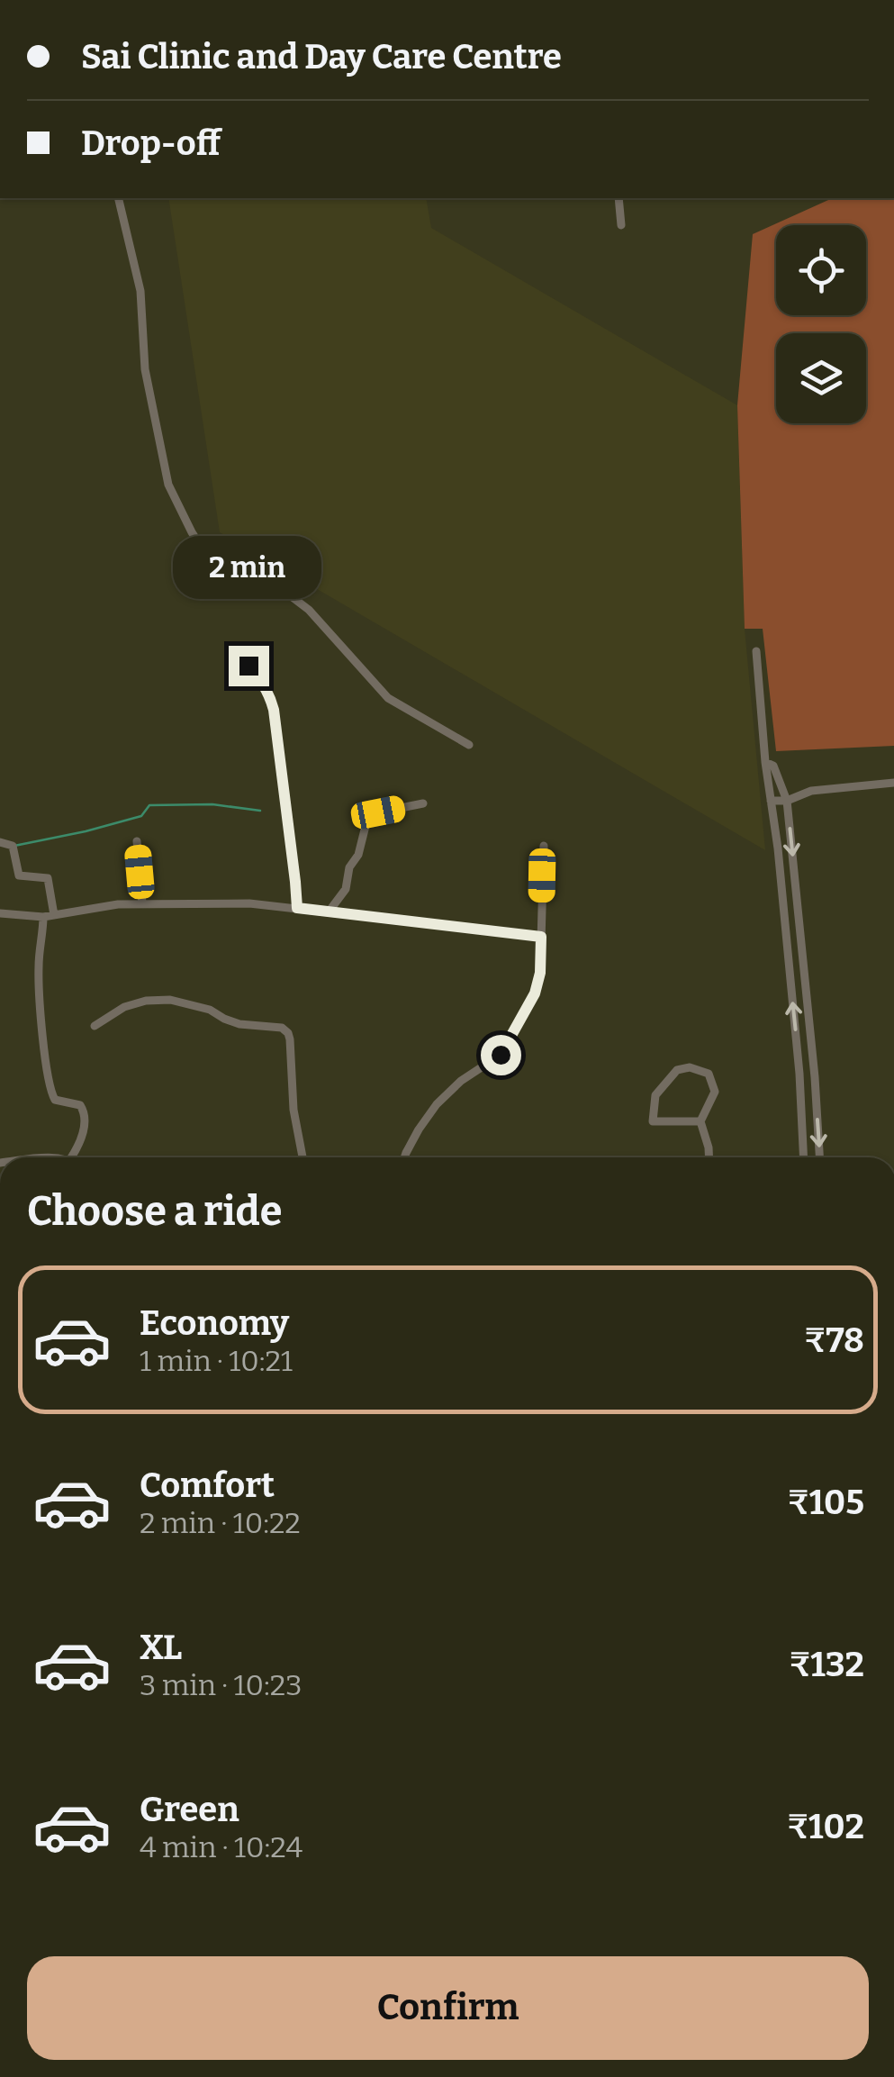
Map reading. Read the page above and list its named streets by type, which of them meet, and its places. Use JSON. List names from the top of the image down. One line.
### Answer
{"page":{"banner":["Sai Clinic and Day Care Centre","Drop-off"],"bubble":"2 min","heading":"Choose a ride","list":[{"name":"Economy","note":"1 min · 10:21","value":"₹78"},{"name":"Comfort","note":"2 min · 10:22","value":"₹105"},{"name":"XL","note":"3 min · 10:23","value":"₹132"},{"name":"Green","note":"4 min · 10:24","value":"₹102"}],"buttons":"Confirm"}}
